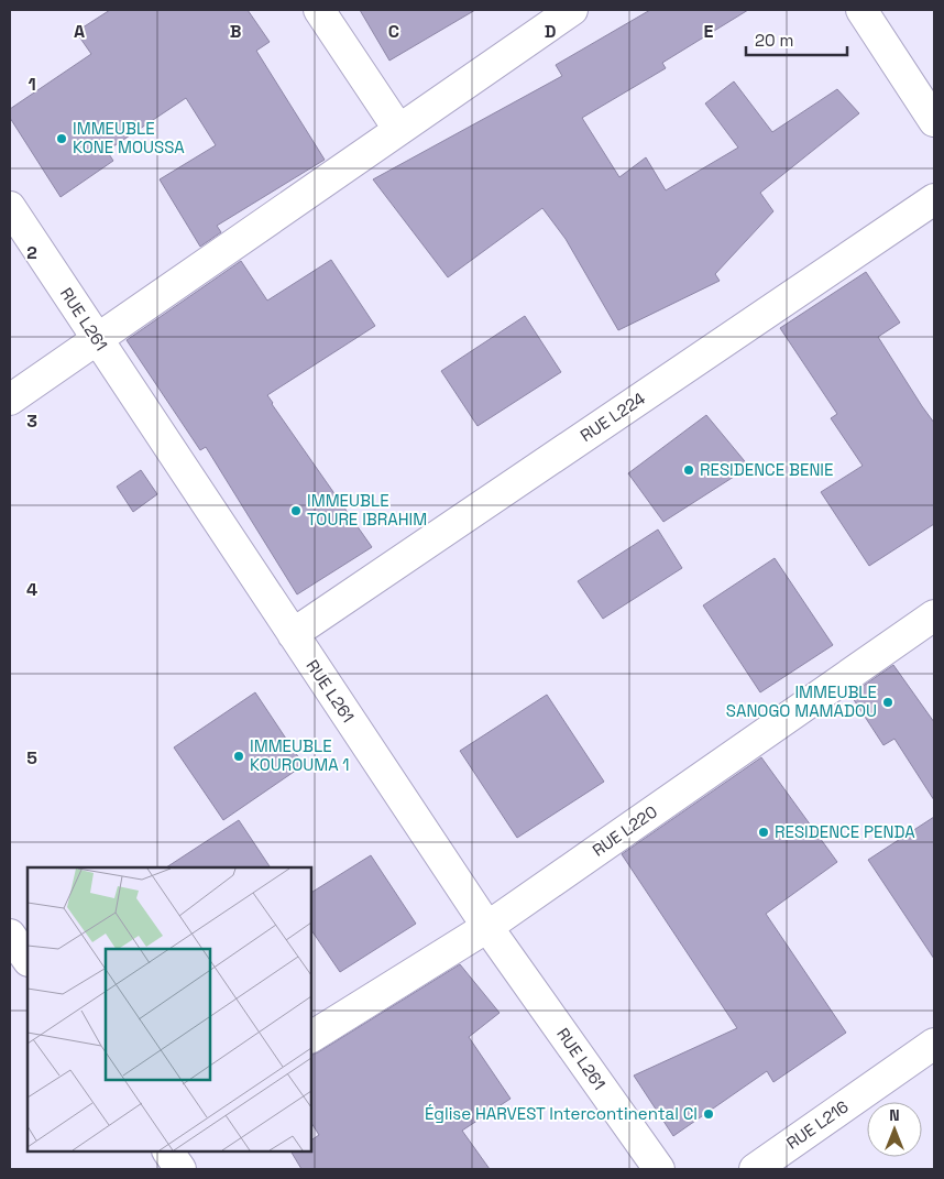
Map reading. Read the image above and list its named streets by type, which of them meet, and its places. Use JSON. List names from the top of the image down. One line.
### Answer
{"streets":{"street":["RUE L261","RUE L224","RUE L220","RUE L216"]},"crossings":[["RUE L261","RUE L224"],["RUE L261","RUE L220"]],"places":["IMMEUBLE KONE MOUSSA","RESIDENCE BENIE","IMMEUBLE TOURE IBRAHIM","IMMEUBLE SANOGO MAMADOU","IMMEUBLE KOUROUMA 1","RESIDENCE PENDA","Église HARVEST Intercontinental CI"],"scale_bar":"20 m","north":"top","grid":{"columns":["A","B","C","D","E"],"rows":["1","2","3","4","5"]}}
